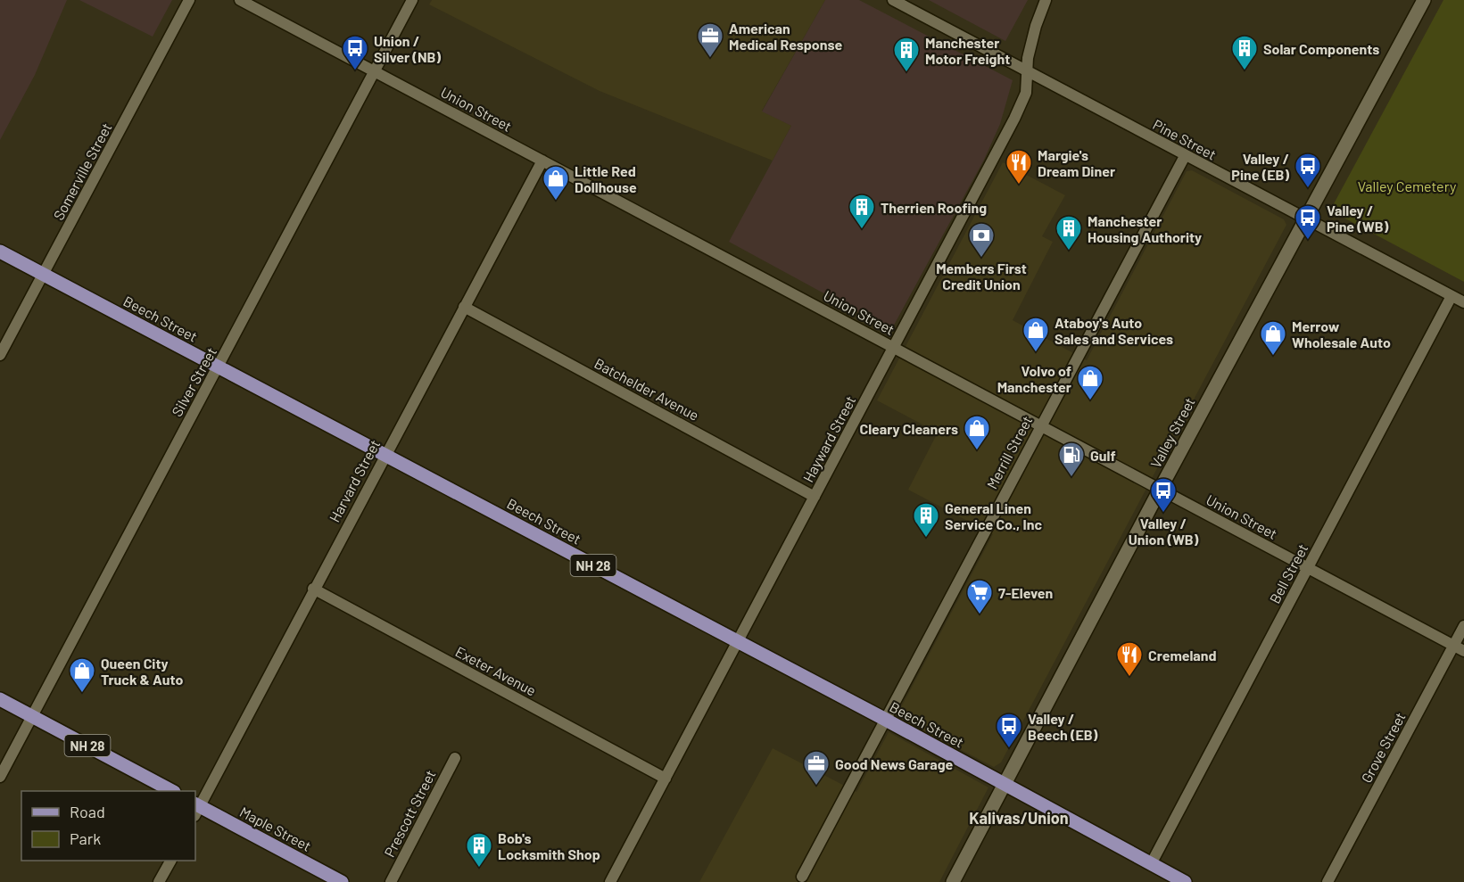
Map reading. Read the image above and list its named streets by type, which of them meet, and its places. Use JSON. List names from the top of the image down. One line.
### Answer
{"streets":{"main road":["Beech Street","Valley Street","NH 28","Maple Street"],"street":["Union Street","Pine Street","Somerville Street","Silver Street","Batchelder Avenue","Hayward Street","Merrill Street","Harvard Street","Bell Street","Exeter Avenue","Grove Street","Prescott Street"]},"crossings":[["Union Street","Silver Street"],["Union Street","Valley Street"],["Union Street","Hayward Street"],["Union Street","Merrill Street"],["Union Street","Harvard Street"],["Union Street","Bell Street"],["Union Street","Grove Street"],["Pine Street","Valley Street"],["Pine Street","Hayward Street"],["Pine Street","Merrill Street"],["Pine Street","Bell Street"],["Somerville Street","Beech Street"],["Beech Street","Silver Street"],["Beech Street","Valley Street"],["Beech Street","Hayward Street"],["Beech Street","Merrill Street"],["Beech Street","Harvard Street"],["Beech Street","Bell Street"],["Silver Street","NH 28"],["Batchelder Avenue","Hayward Street"],["Batchelder Avenue","Harvard Street"],["Hayward Street","Exeter Avenue"],["Harvard Street","Exeter Avenue"],["Harvard Street","Maple Street"]],"districts":["Kalivas/Union"],"parks":["Valley Cemetery"],"places":{"office":["American Medical Response","Good News Garage"],"bus stop":["Union / Silver (NB)","Valley / Pine (EB)","Valley / Pine (WB)","Valley / Union (WB)","Valley / Beech (EB)"],"building":["Solar Components","Manchester Motor Freight","Therrien Roofing","Manchester Housing Authority","General Linen Service Co., Inc","Bob's Locksmith Shop"],"restaurant":["Margie's Dream Diner","Cremeland"],"shop":["Little Red Dollhouse","Ataboy's Auto Sales and Services","Merrow Wholesale Auto","Volvo of Manchester","Cleary Cleaners","Queen City Truck & Auto"],"bank":["Members First Credit Union"],"fuel station":["Gulf"],"supermarket":["7-Eleven"]},"legend":["Road","Park"]}
